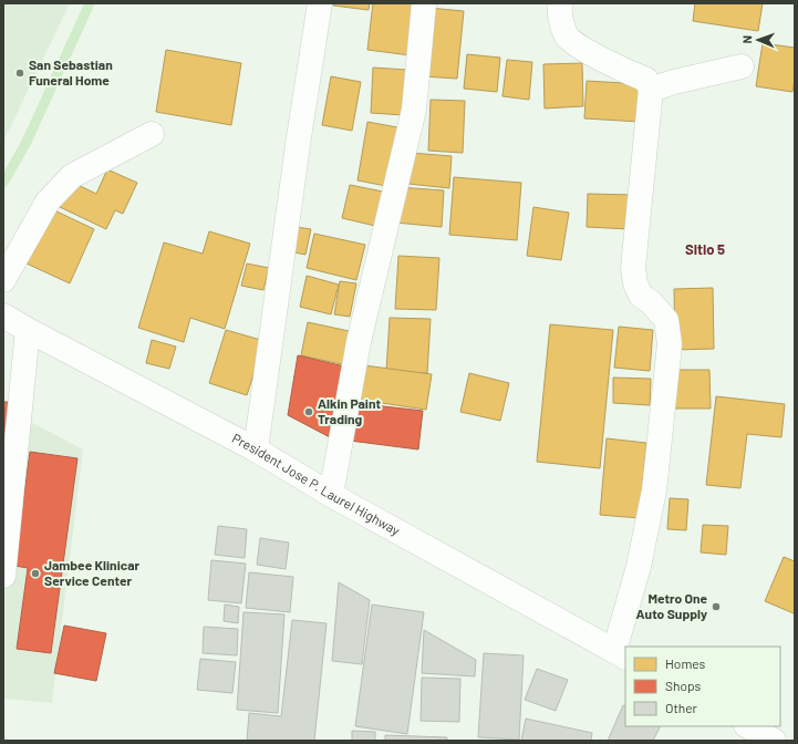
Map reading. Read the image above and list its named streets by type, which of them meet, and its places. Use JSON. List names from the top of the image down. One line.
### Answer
{"streets":{"main road":["President Jose P. Laurel Highway"]},"districts":["Sitio 5"],"places":["San Sebastian Funeral Home","Alkin Paint Trading","Jambee Klinicar Service Center","Metro One Auto Supply"],"legend":["Homes","Shops","Other"],"north":"left"}
